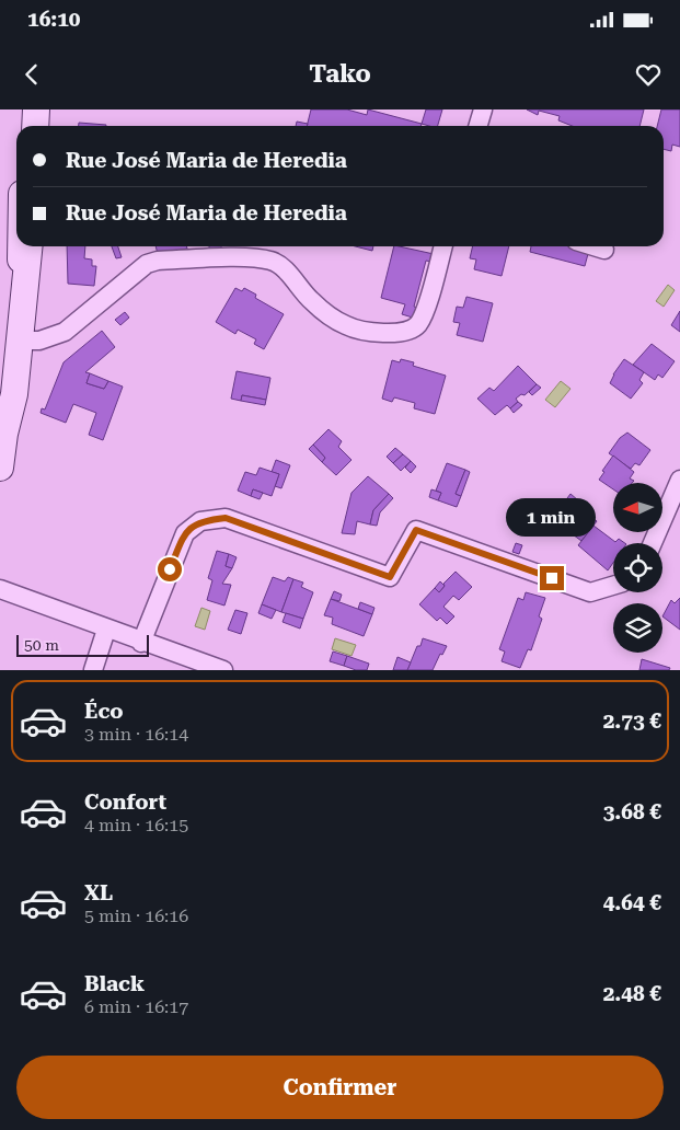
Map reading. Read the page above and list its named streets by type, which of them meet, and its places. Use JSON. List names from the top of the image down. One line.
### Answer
{"scale_bar":"50 m","north":"left","page":{"status":"16:10","header":"Tako","banner":["Rue José Maria de Heredia","Rue José Maria de Heredia"],"bubble":"1 min","scale":"50 m","list":[{"name":"Éco","note":"3 min · 16:14","value":"2.73 €"},{"name":"Confort","note":"4 min · 16:15","value":"3.68 €"},{"name":"XL","note":"5 min · 16:16","value":"4.64 €"},{"name":"Black","note":"6 min · 16:17","value":"2.48 €"}],"buttons":"Confirmer"}}
